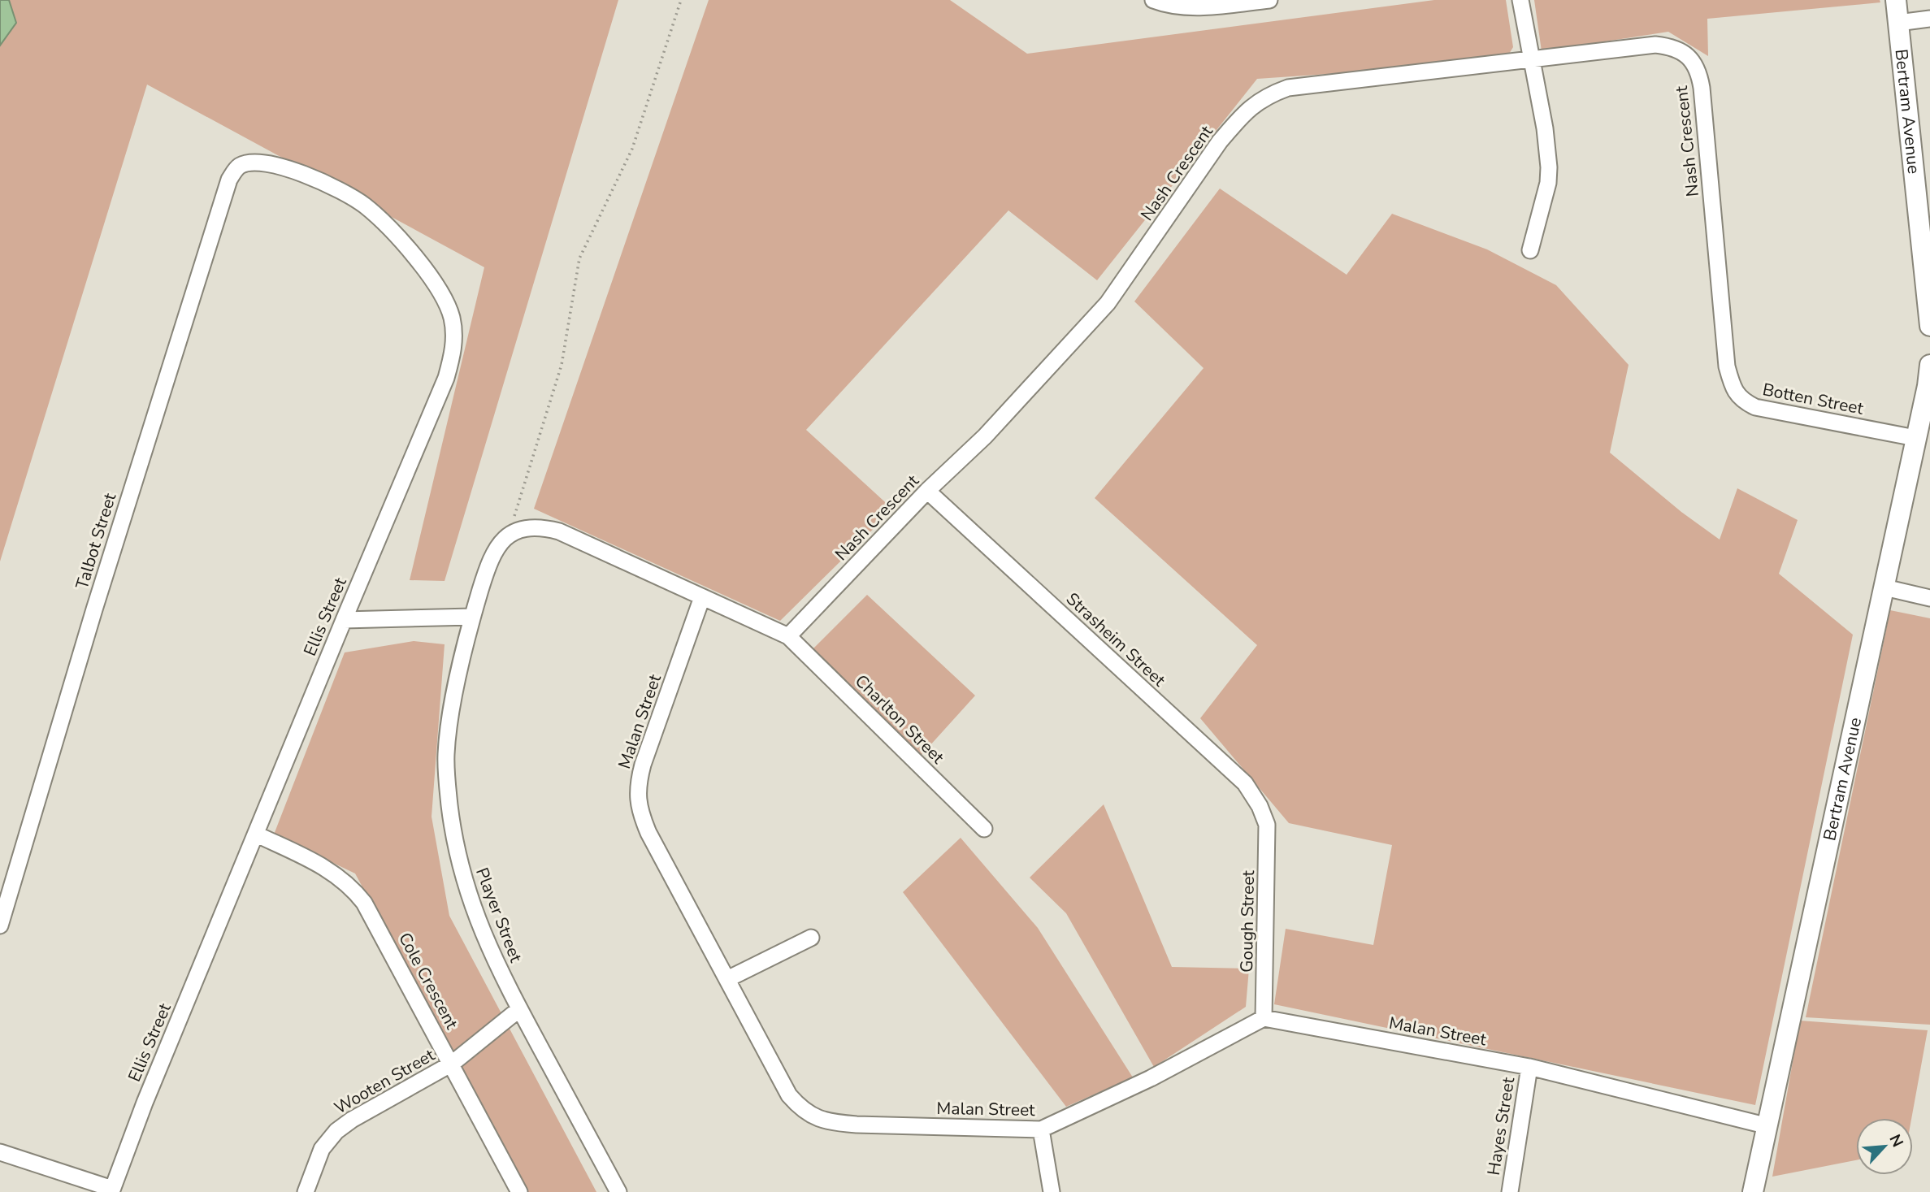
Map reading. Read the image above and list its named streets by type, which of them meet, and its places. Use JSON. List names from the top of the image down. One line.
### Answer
{"streets":{"street":["Bertram Avenue","Nash Crescent","Botten Street","Talbot Street","Ellis Street","Strasheim Street","Charlton Street","Malan Street","Player Street","Gough Street","Cole Crescent","Wooten Street","Hayes Street"]},"crossings":[["Bertram Avenue","Botten Street"],["Bertram Avenue","Malan Street"],["Nash Crescent","Botten Street"],["Nash Crescent","Strasheim Street"],["Nash Crescent","Charlton Street"],["Talbot Street","Ellis Street"],["Ellis Street","Cole Crescent"],["Strasheim Street","Gough Street"],["Malan Street","Gough Street"],["Malan Street","Hayes Street"],["Player Street","Wooten Street"],["Cole Crescent","Wooten Street"]],"north":"top right"}
